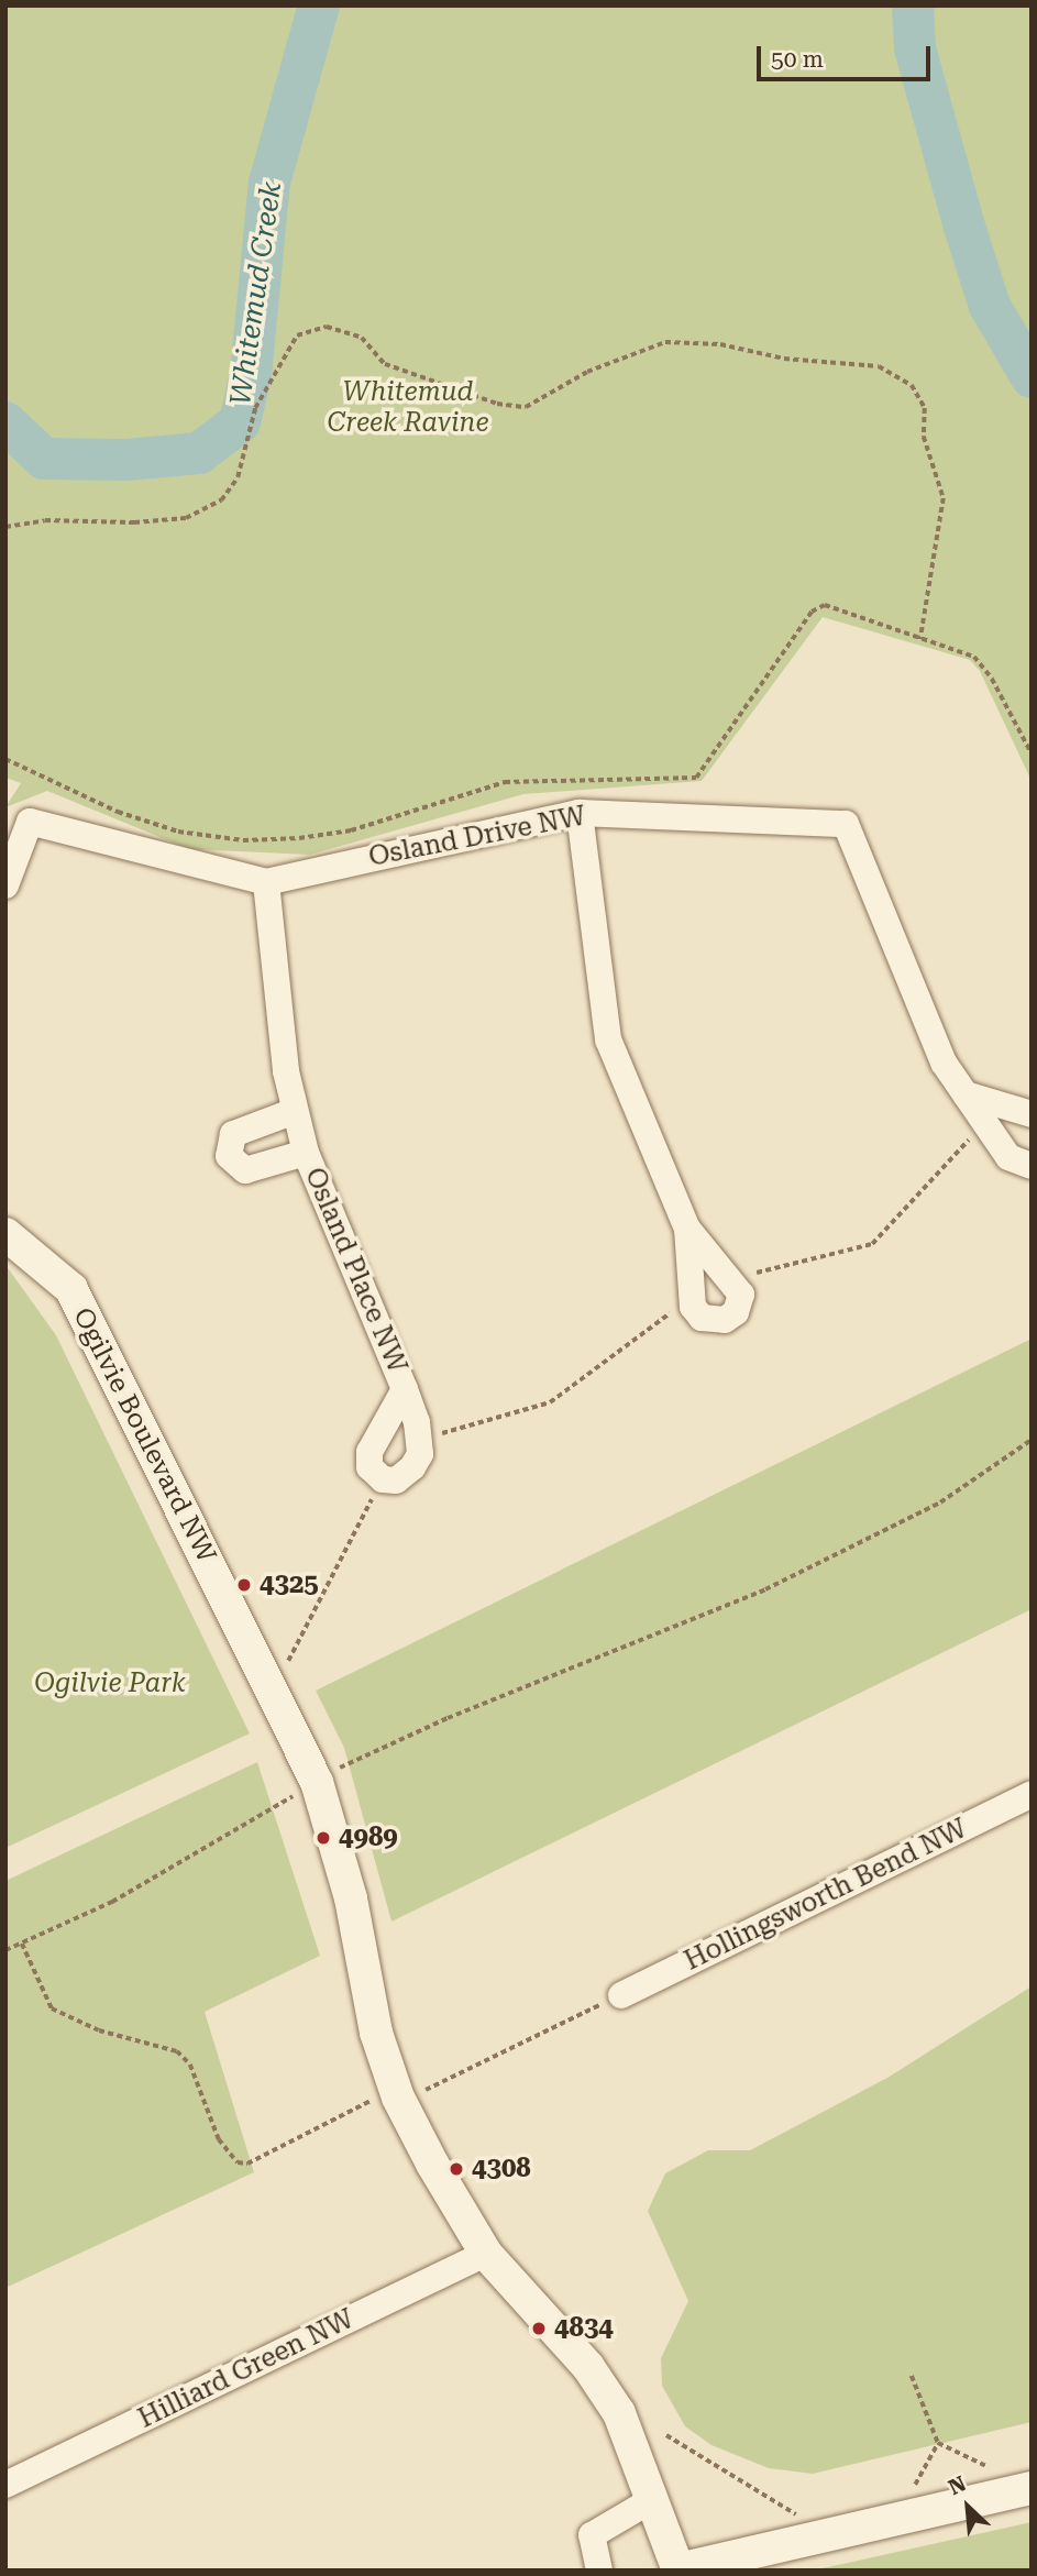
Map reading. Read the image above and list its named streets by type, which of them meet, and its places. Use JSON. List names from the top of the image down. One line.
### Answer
{"streets":{"street":["Osland Drive NW","Osland Place NW","Ogilvie Boulevard NW","Hollingsworth Bend NW","Hilliard Green NW"]},"crossings":[["Osland Drive NW","Osland Place NW"],["Ogilvie Boulevard NW","Hilliard Green NW"]],"water":["Whitemud Creek"],"parks":["Whitemud Creek Ravine","Ogilvie Park"],"places":["4325","4989","4308","4834"],"scale_bar":"50 m","north":"top left"}
